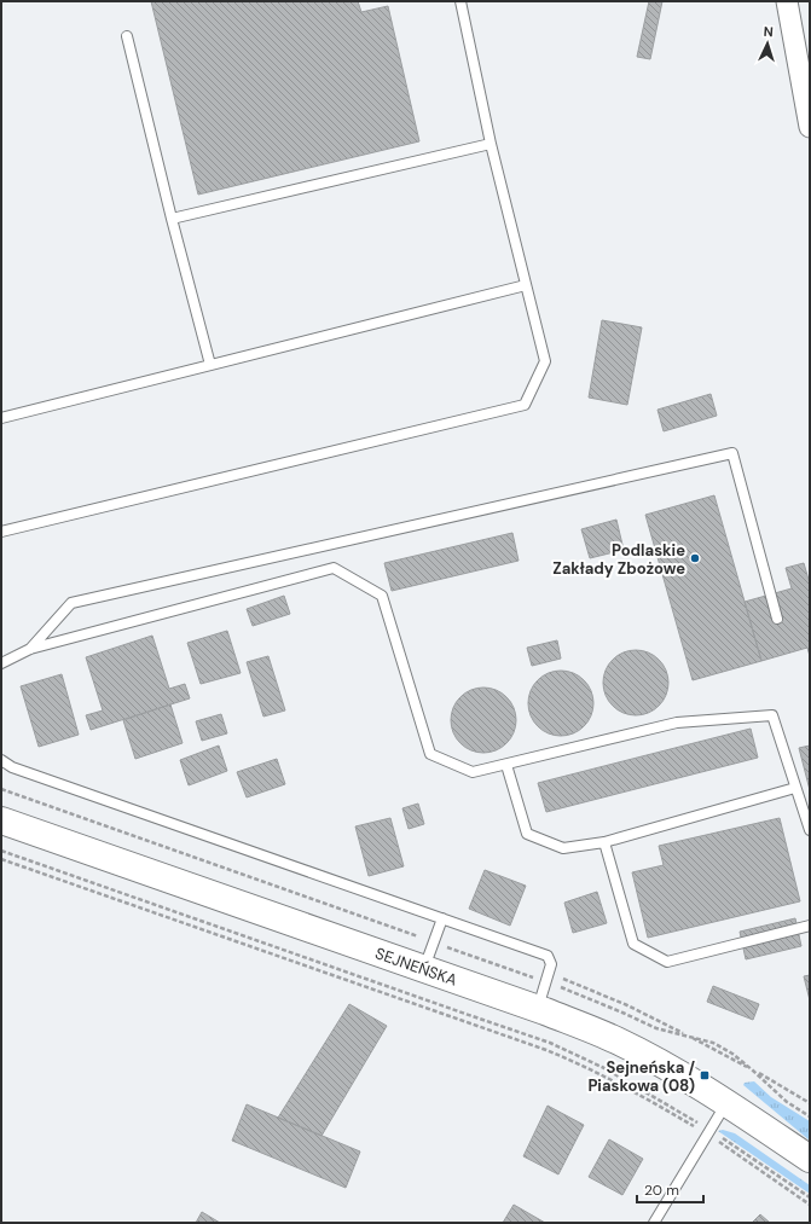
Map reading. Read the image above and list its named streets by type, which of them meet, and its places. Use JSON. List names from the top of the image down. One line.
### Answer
{"streets":{"main road":["SEJNEŃSKA"]},"places":{"other":["Podlaskie Zakłady Zbożowe"],"transit":["Sejneńska / Piaskowa (08)"]},"scale_bar":"20 m","north":"top"}
